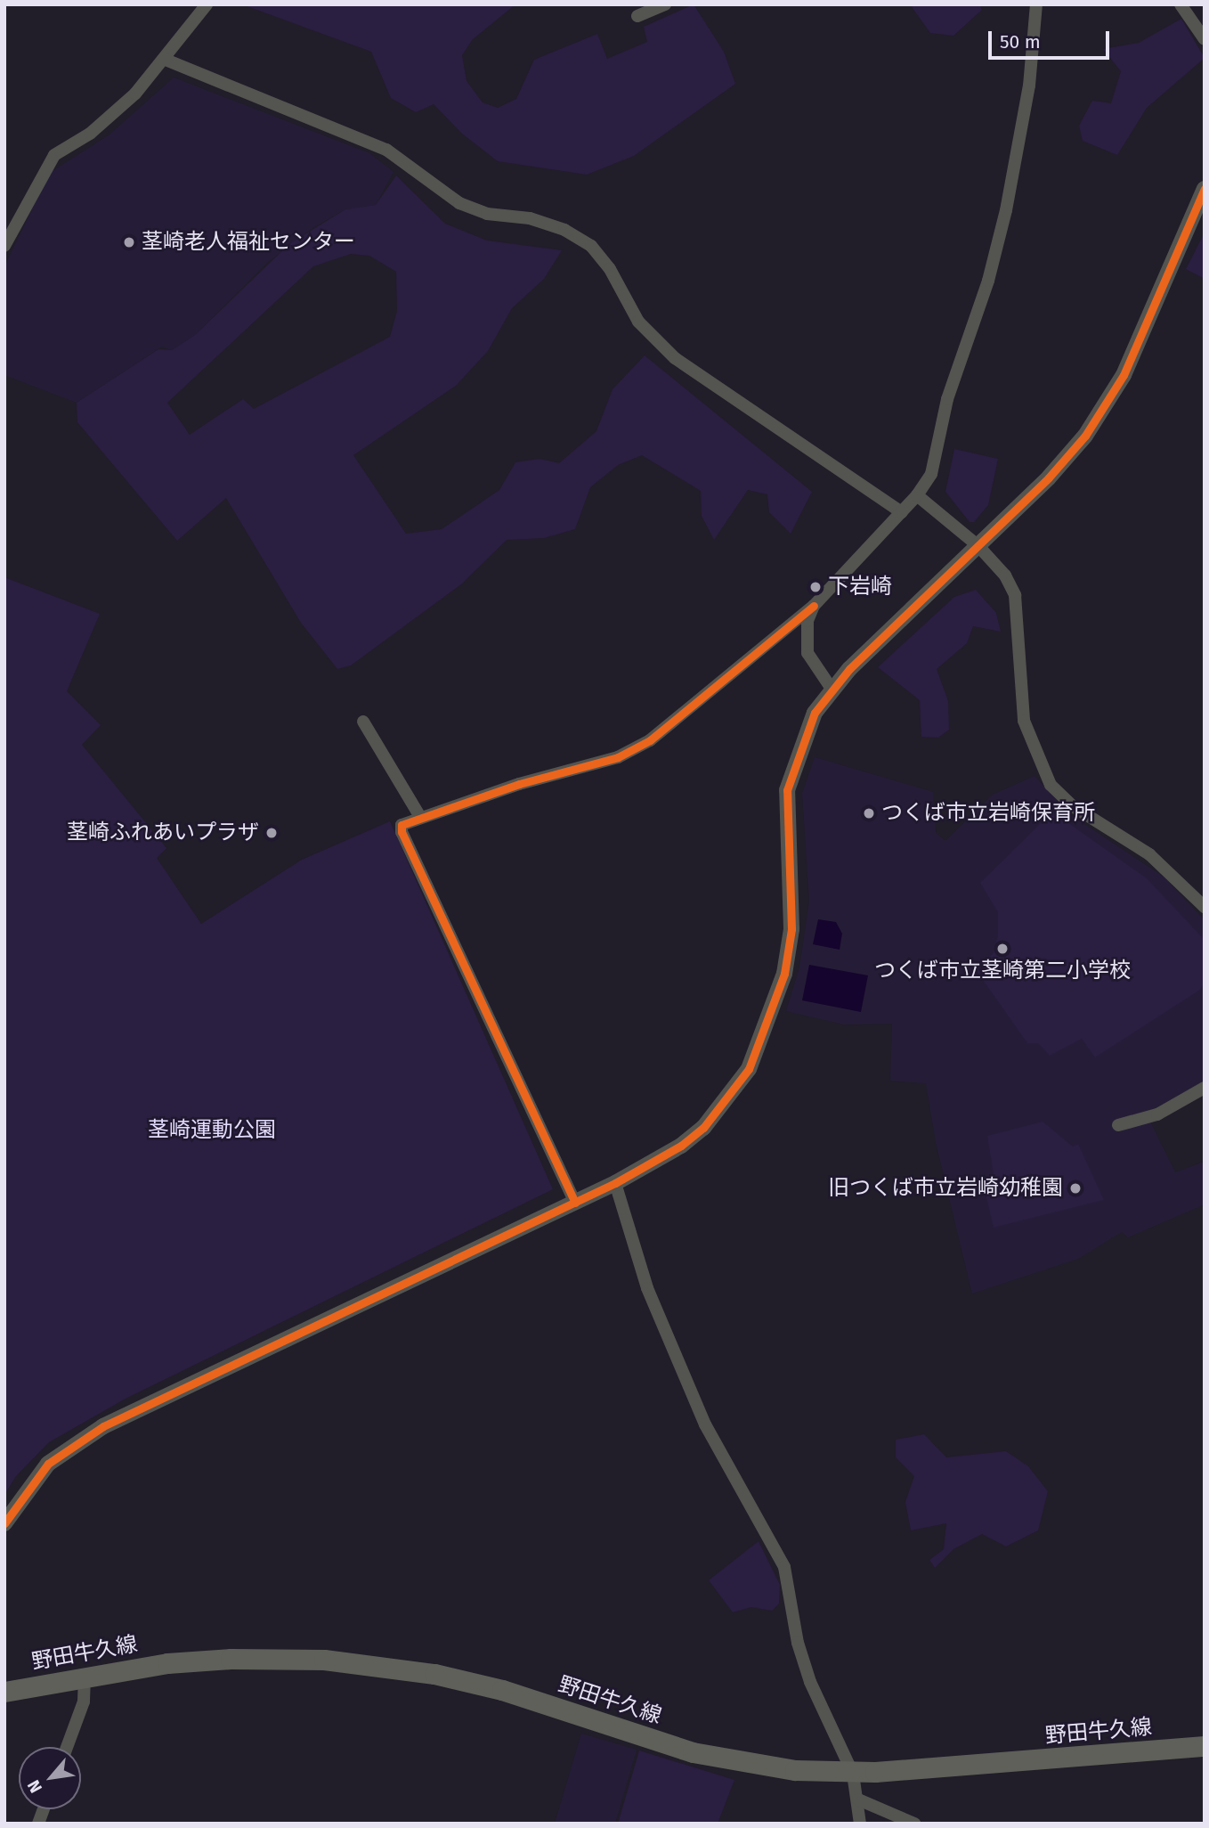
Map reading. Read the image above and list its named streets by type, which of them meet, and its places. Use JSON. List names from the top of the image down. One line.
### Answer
{"streets":{"main road":["野田牛久線"]},"parks":["茎崎運動公園"],"places":["茎崎老人福祉センター","下岩崎","つくば市立岩崎保育所","茎崎ふれあいプラザ","つくば市立茎崎第二小学校","旧つくば市立岩崎幼稚園"],"scale_bar":"50 m","north":"bottom left"}
